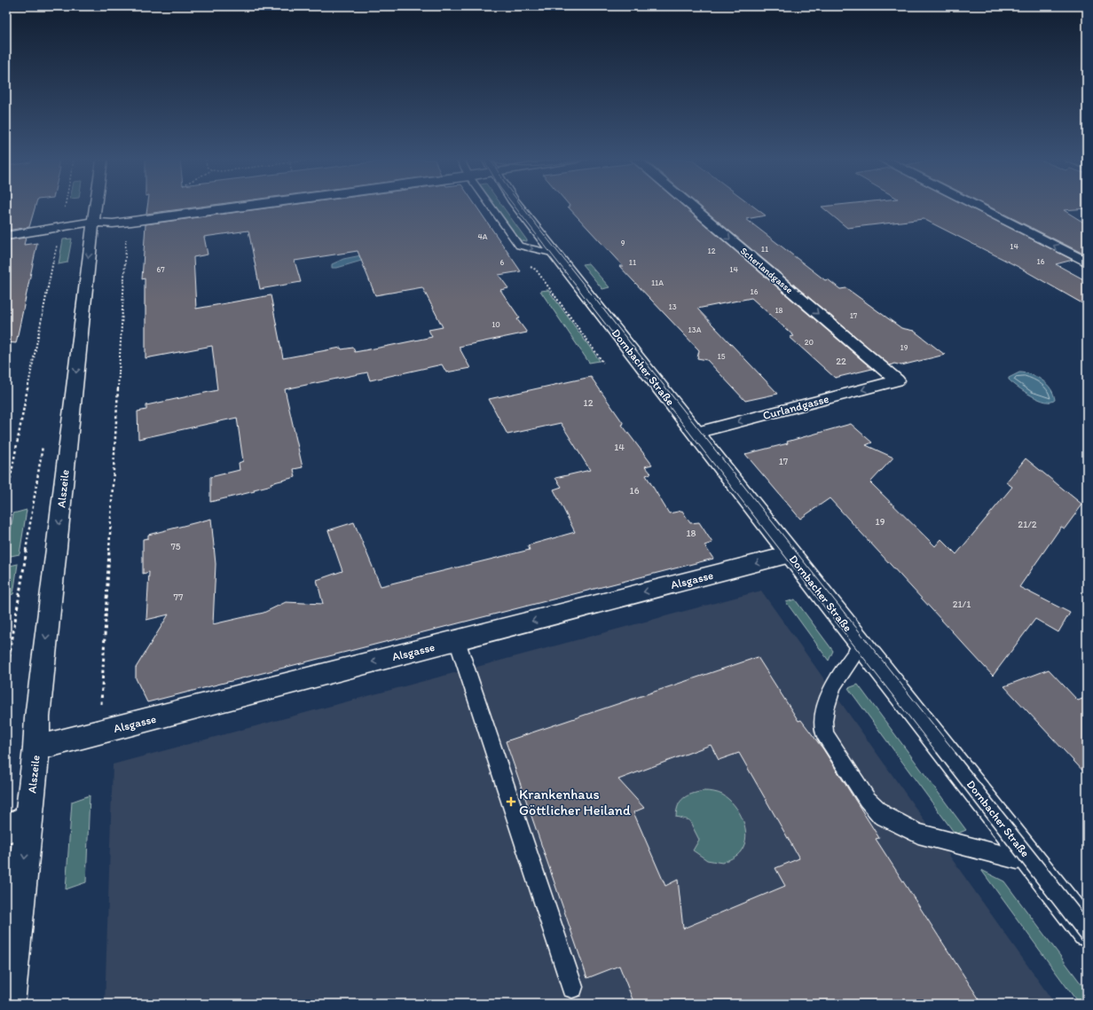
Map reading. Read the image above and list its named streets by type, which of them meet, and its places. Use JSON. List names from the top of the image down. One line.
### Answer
{"streets":{"street":["Scherlandgasse","Dornbacher Straße","Curlandgasse","Alszeile","Alsgasse"]},"crossings":[["Scherlandgasse","Curlandgasse"],["Dornbacher Straße","Curlandgasse"],["Dornbacher Straße","Alsgasse"],["Alszeile","Alsgasse"]],"one_way":["Scherlandgasse","Curlandgasse","Alszeile","Alsgasse"],"places":{"health":["Krankenhaus Göttlicher Heiland"]},"house_numbers":["4A","9","14","11","12","16","6","11","67","14","11A","16","13","18","17","10","13A","20","19","15","22","12","14","17","16","19","21/2","18","75","77","21/1"]}
